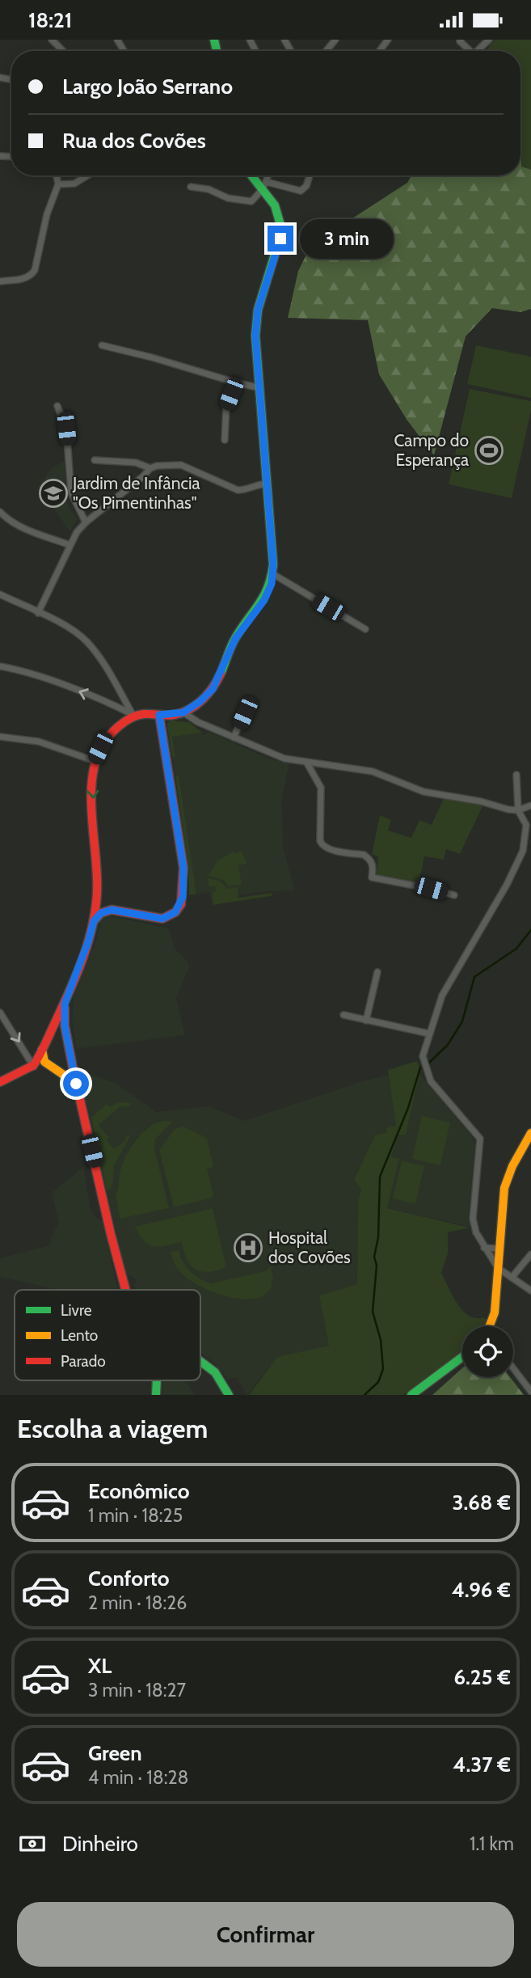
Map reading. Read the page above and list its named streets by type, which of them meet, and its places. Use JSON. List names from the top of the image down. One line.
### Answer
{"places":{"sports":["Campo do Esperança"],"school or university":["Jardim de Infância \"Os Pimentinhas\""],"hospital":["Hospital dos Covões"]},"legend":["Livre","Lento","Parado"],"page":{"status":"18:21","banner":["Largo João Serrano","Rua dos Covões"],"bubble":"3 min","heading":"Escolha a viagem","list":[{"name":"Econômico","note":"1 min · 18:25","value":"3.68 €"},{"name":"Conforto","note":"2 min · 18:26","value":"4.96 €"},{"name":"XL","note":"3 min · 18:27","value":"6.25 €"},{"name":"Green","note":"4 min · 18:28","value":"4.37 €"}],"pay":["Dinheiro","1.1 km"],"buttons":"Confirmar"}}
